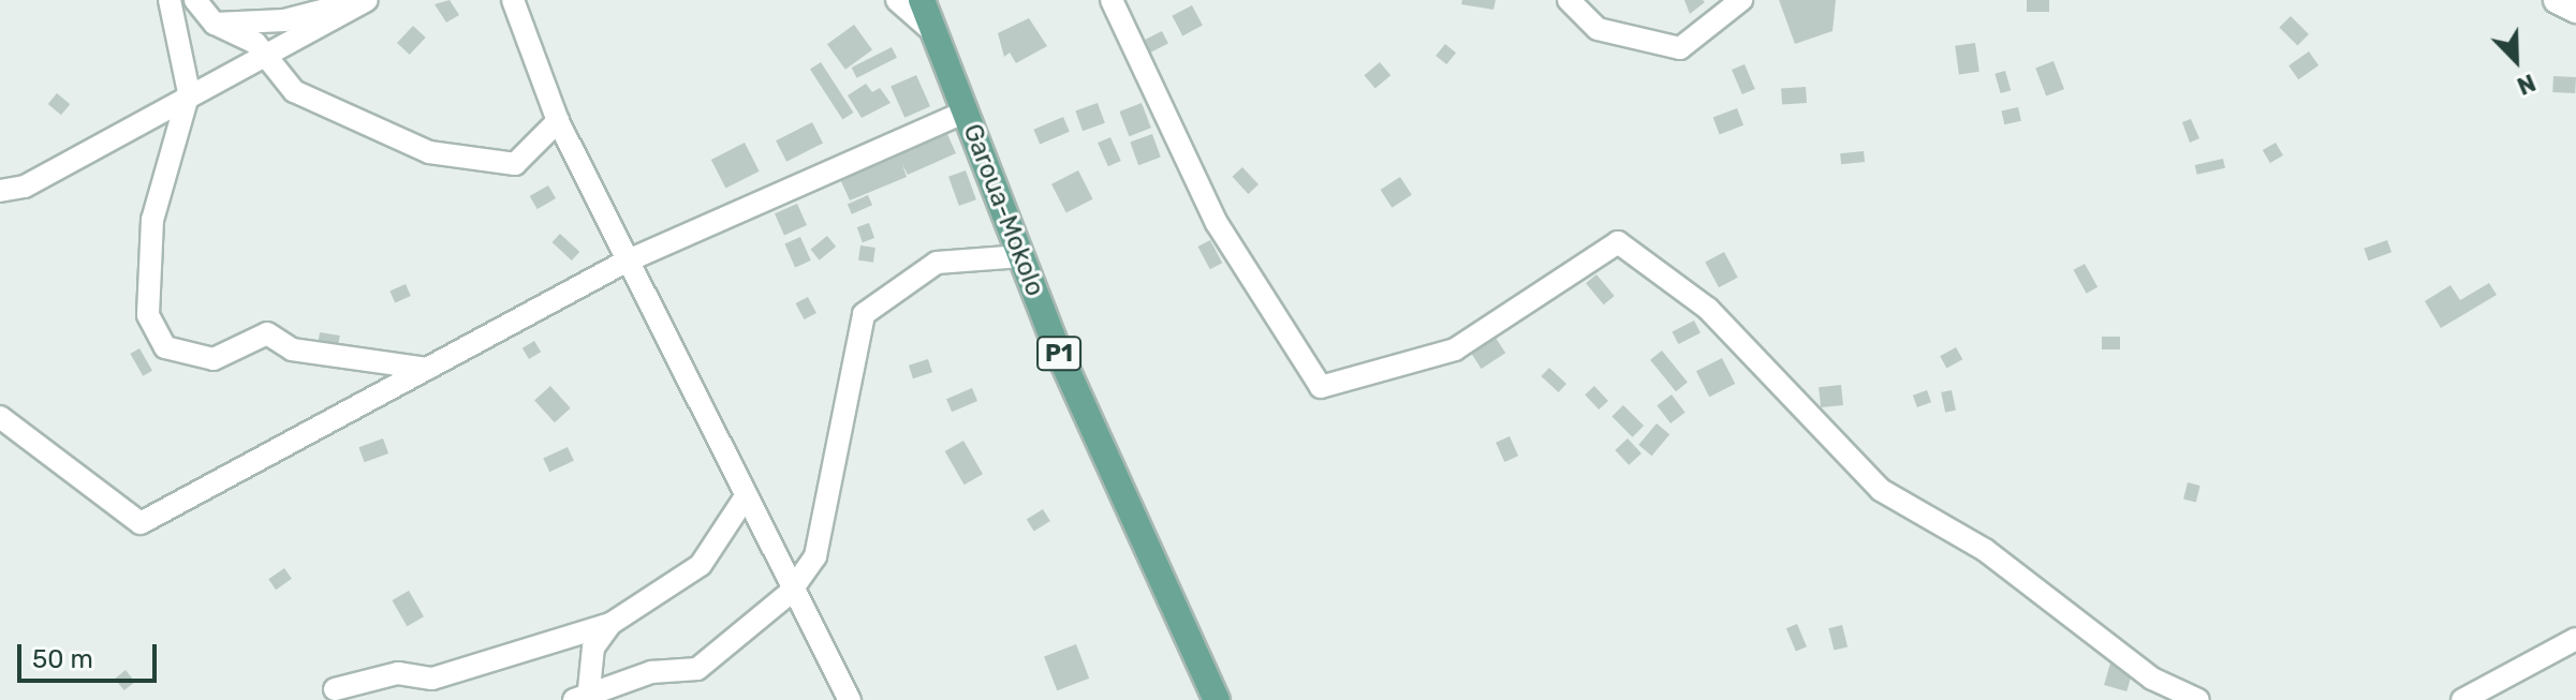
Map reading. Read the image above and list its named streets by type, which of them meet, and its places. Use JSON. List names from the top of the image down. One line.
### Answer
{"streets":{"main road":["Garoua-Mokolo","P1"]},"scale_bar":"50 m","north":"bottom right"}
